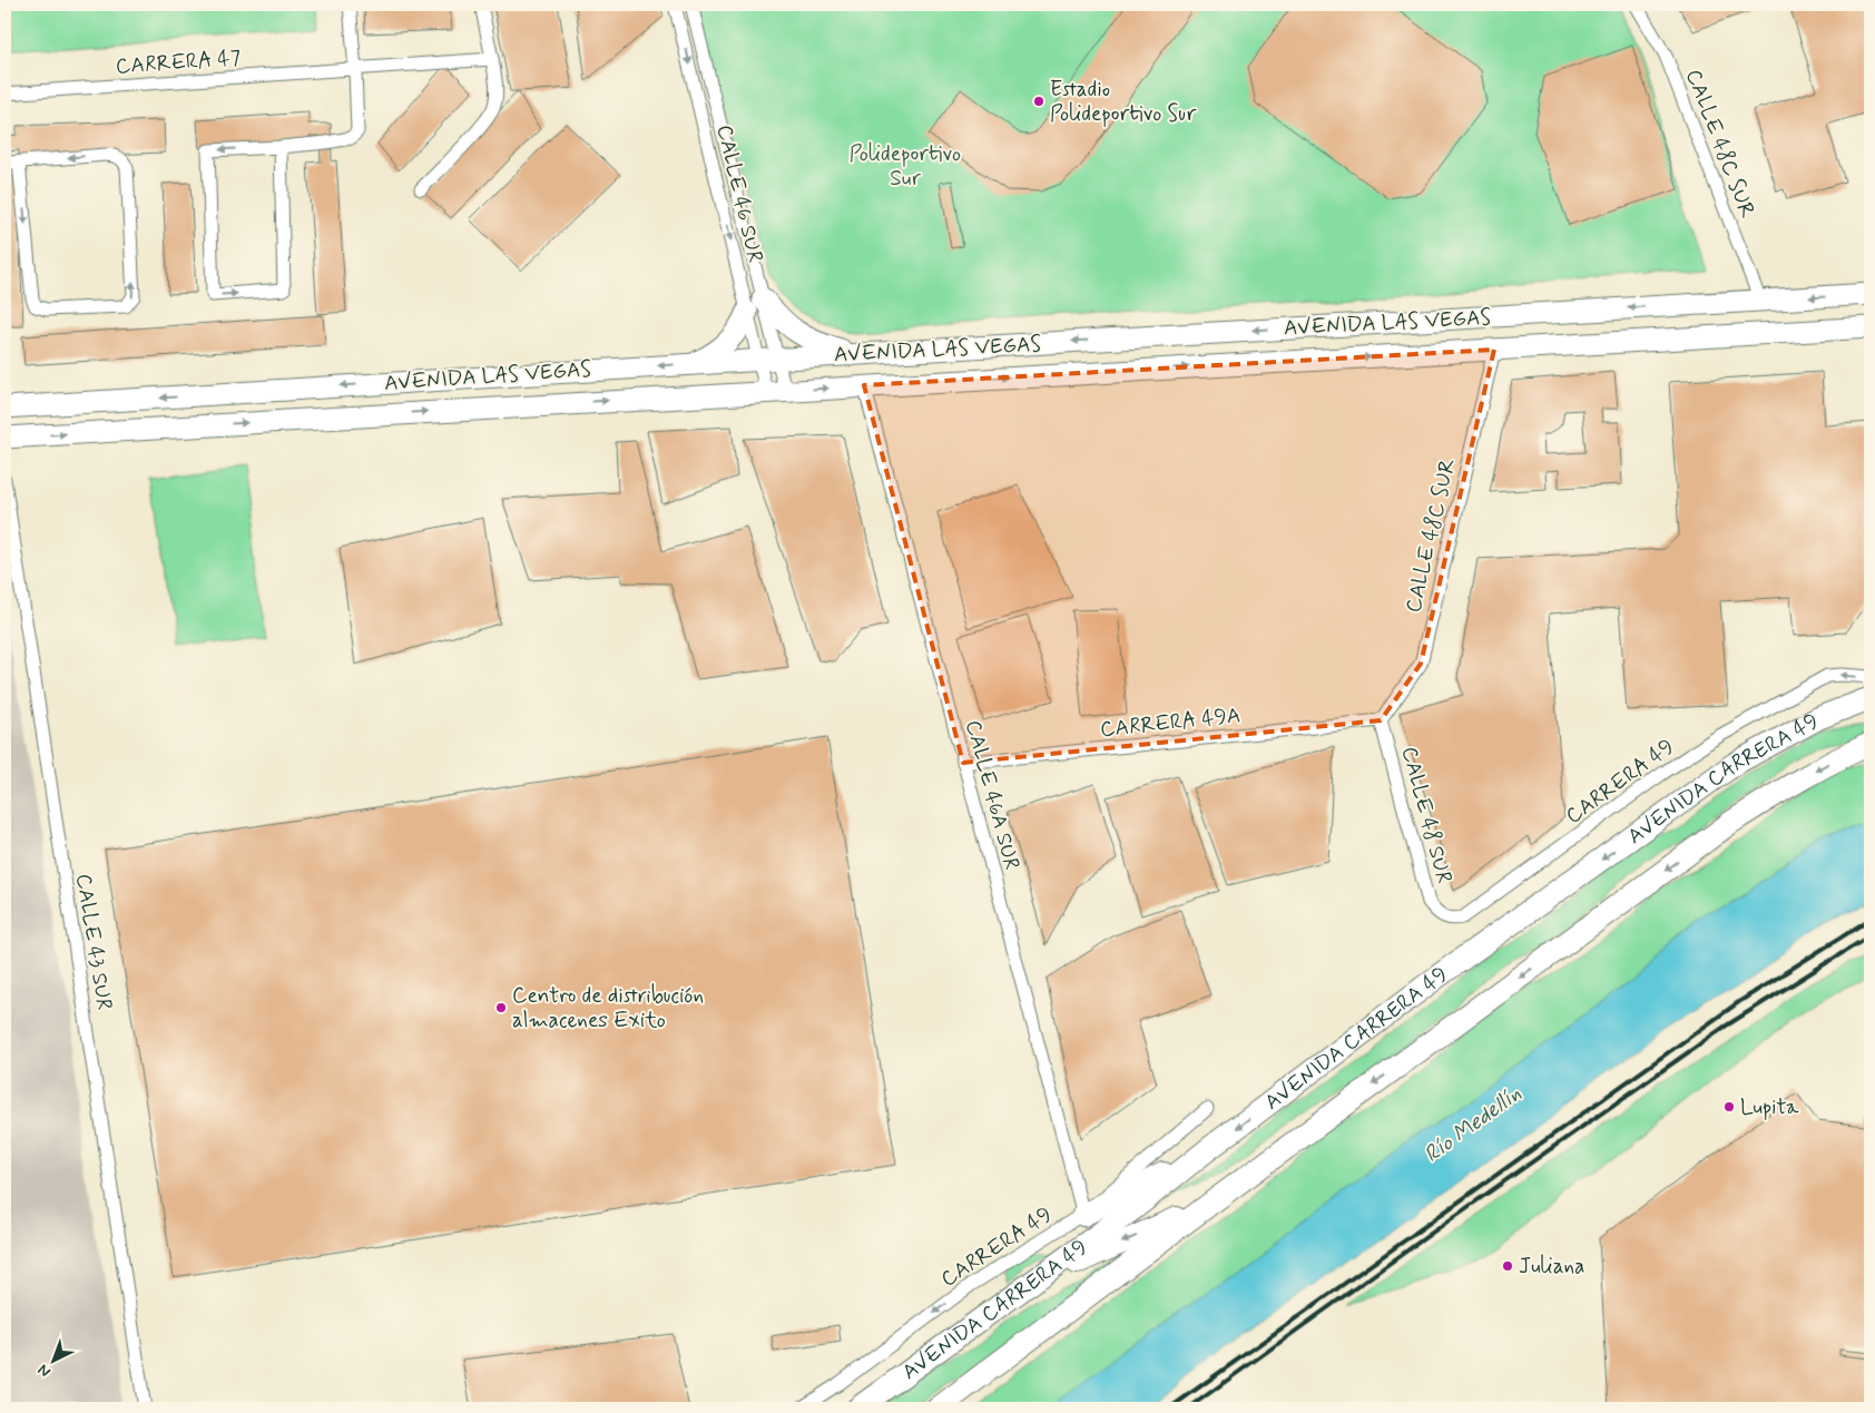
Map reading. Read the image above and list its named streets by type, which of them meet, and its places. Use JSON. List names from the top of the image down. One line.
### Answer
{"streets":{"highway":["AVENIDA CARRERA 49"],"main road":["AVENIDA LAS VEGAS"],"street":["CARRERA 47","CALLE 48C SUR","CALLE 46 SUR","CARRERA 49A","CARRERA 49","CALLE 46A SUR","CALLE 48 SUR","CALLE 43 SUR"]},"crossings":[["CALLE 48C SUR","AVENIDA LAS VEGAS"],["CALLE 48C SUR","CARRERA 49A"],["CALLE 48C SUR","CALLE 48 SUR"],["CALLE 46 SUR","AVENIDA LAS VEGAS"],["AVENIDA LAS VEGAS","CALLE 46A SUR"],["CARRERA 49A","CALLE 46A SUR"],["CARRERA 49A","CALLE 48 SUR"],["CARRERA 49","CALLE 46A SUR"],["CARRERA 49","CALLE 48 SUR"]],"one_way":["AVENIDA CARRERA 49","CARRERA 49"],"water":["Río Medellín"],"parks":["Polideportivo Sur"],"places":["Estadio Polideportivo Sur","Centro de distribución almacenes Exito","Lupita","Juliana"],"north":"bottom left"}
